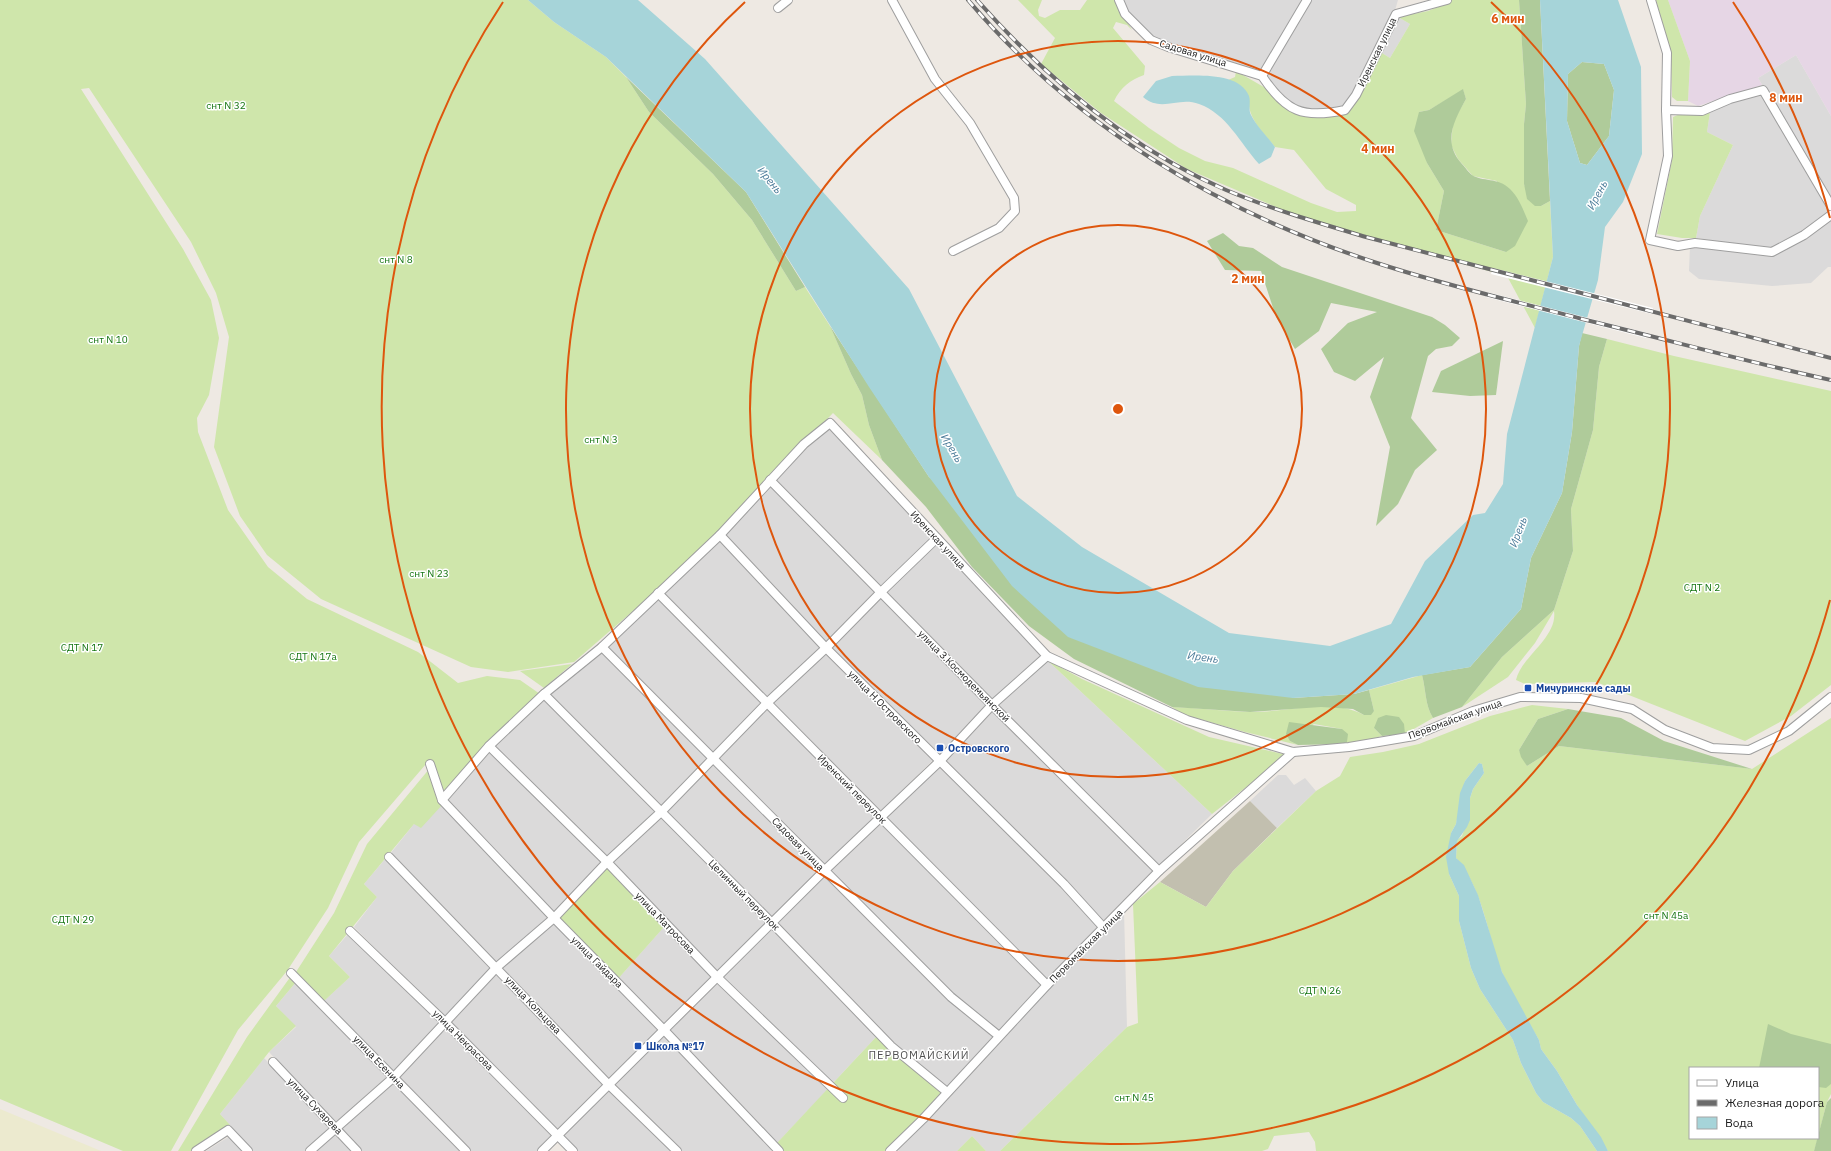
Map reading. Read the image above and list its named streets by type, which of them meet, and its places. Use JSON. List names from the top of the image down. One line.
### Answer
{"streets":{"street":["Иренская улица","Садовая улица","улица З.Космодемьянской","улица Н.Островского","Первомайская улица","Иренский переулок","Целинный переулок","улица Матросова","улица Гайдара","улица Кольцова","улица Некрасова","улица Есенина","улица Сухарева"]},"crossings":[["Иренская улица","Садовая улица"],["Иренская улица","улица З.Космодемьянской"],["Иренская улица","Первомайская улица"],["Садовая улица","Первомайская улица"],["улица З.Космодемьянской","Первомайская улица"],["улица Н.Островского","Первомайская улица"],["Первомайская улица","Иренский переулок"],["Первомайская улица","Целинный переулок"]],"districts":["ПЕРВОМАЙСКИЙ"],"water":["Ирень"],"parks":["снт N 32","снт N 8","снт N 10","снт N 3","снт N 23","СДТ N 2","СДТ N 17","СДТ N 17а","снт N 45а","СДТ N 29","СДТ N 26","снт N 45"],"places":{"transit":["Мичуринские сады","Островского","Школа №17"]},"legend":["Улица","Железная дорога","Вода"],"rings":["6 мин","8 мин","4 мин","2 мин"]}
